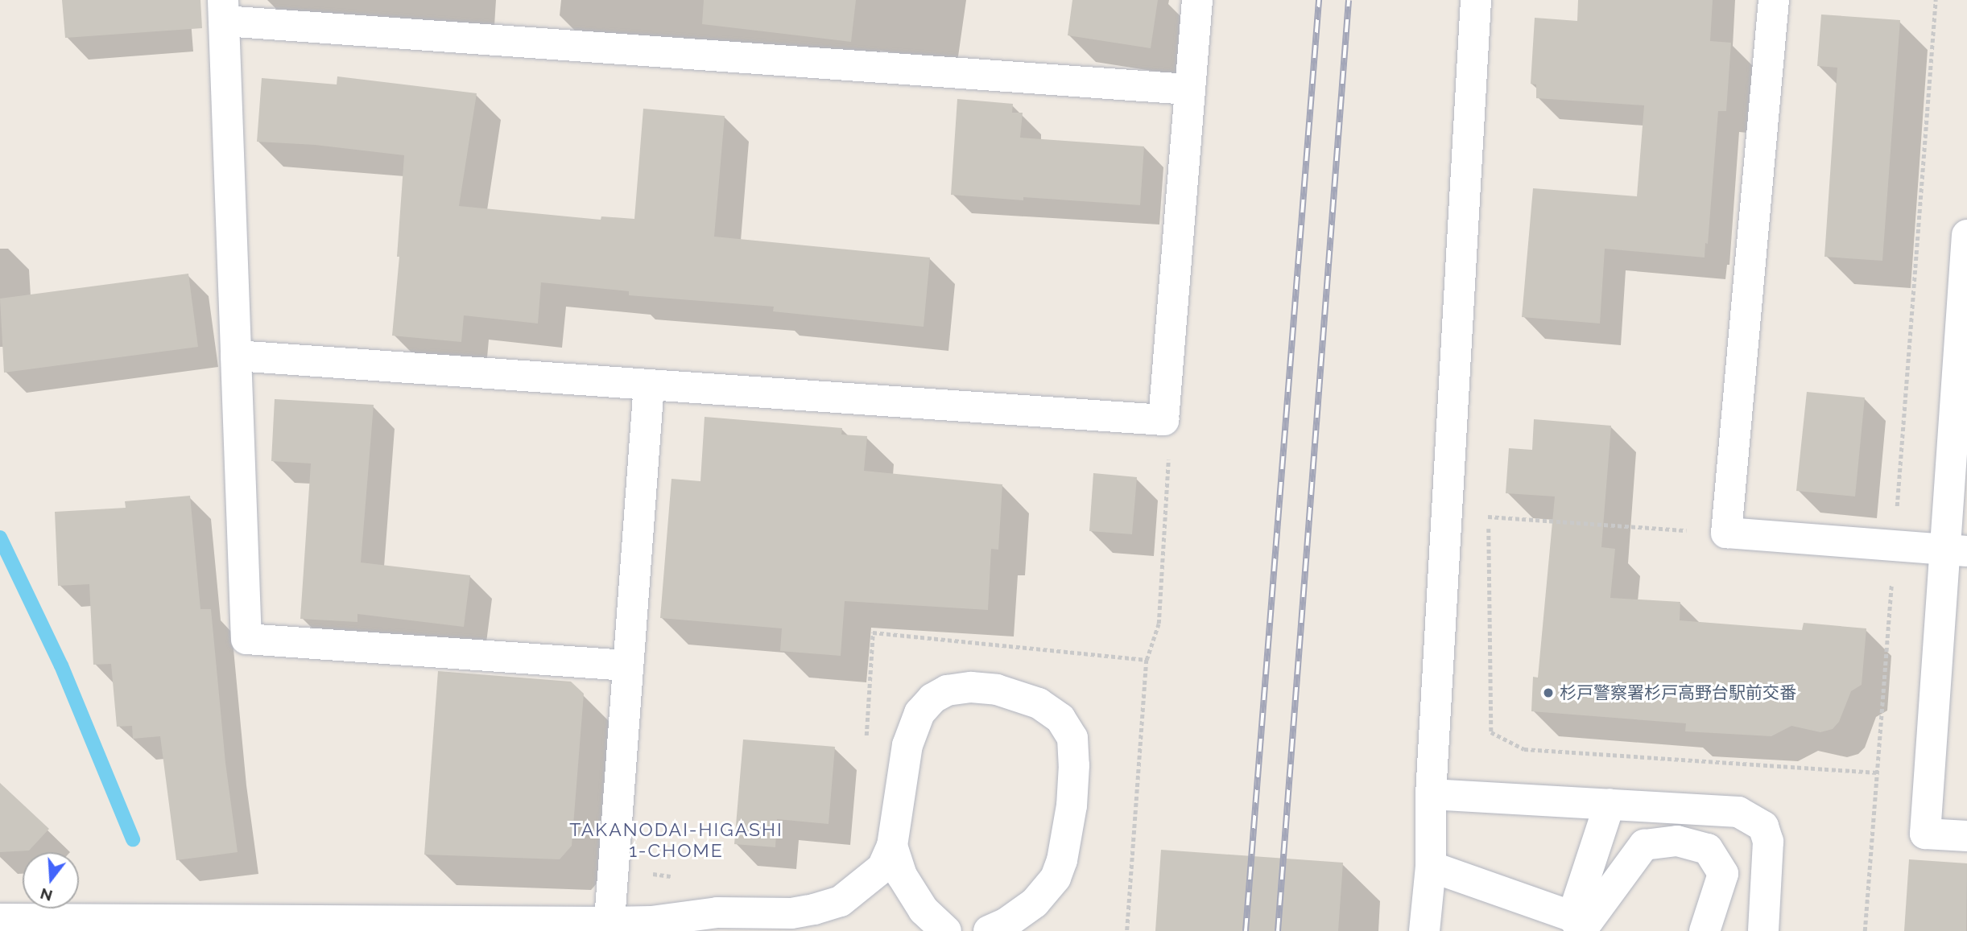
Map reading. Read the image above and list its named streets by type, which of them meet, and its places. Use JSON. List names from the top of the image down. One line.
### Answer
{"districts":["TAKANODAI-HIGASHI 1-CHOME"],"places":["杉戸警察署杉戸高野台駅前交番"],"north":"bottom"}
